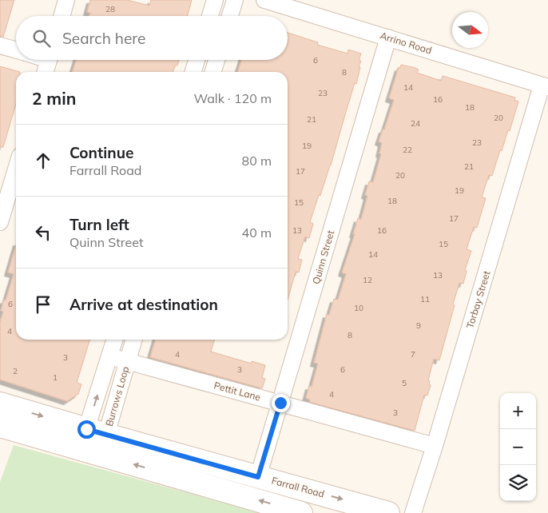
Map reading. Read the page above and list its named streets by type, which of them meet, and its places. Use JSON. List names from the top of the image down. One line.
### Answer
{"streets":{"main road":["Farrall Road"],"street":["Arrino Road","Quinn Street","Torbay Street","Pettit Lane","Burrows Loop"]},"crossings":[["Arrino Road","Quinn Street"],["Arrino Road","Torbay Street"],["Quinn Street","Pettit Lane"],["Quinn Street","Farrall Road"],["Torbay Street","Pettit Lane"],["Pettit Lane","Burrows Loop"],["Burrows Loop","Farrall Road"]],"house_numbers":["28","6","8","14","23","16","18","20","21","24","23","19","22","21","17","20","19","18","15","17","13","16","15","14","13","12","11","6","10","9","4","8","4","7","3","3","6","2","1","5","4","3"],"north":"right","page":{"search":"Search here","heading":["2 min","Walk · 120 m"],"list":[["Continue","Farrall Road","80 m"],["Turn left","Quinn Street","40 m"],"Arrive at destination"],"map_buttons":["+","−"]}}
